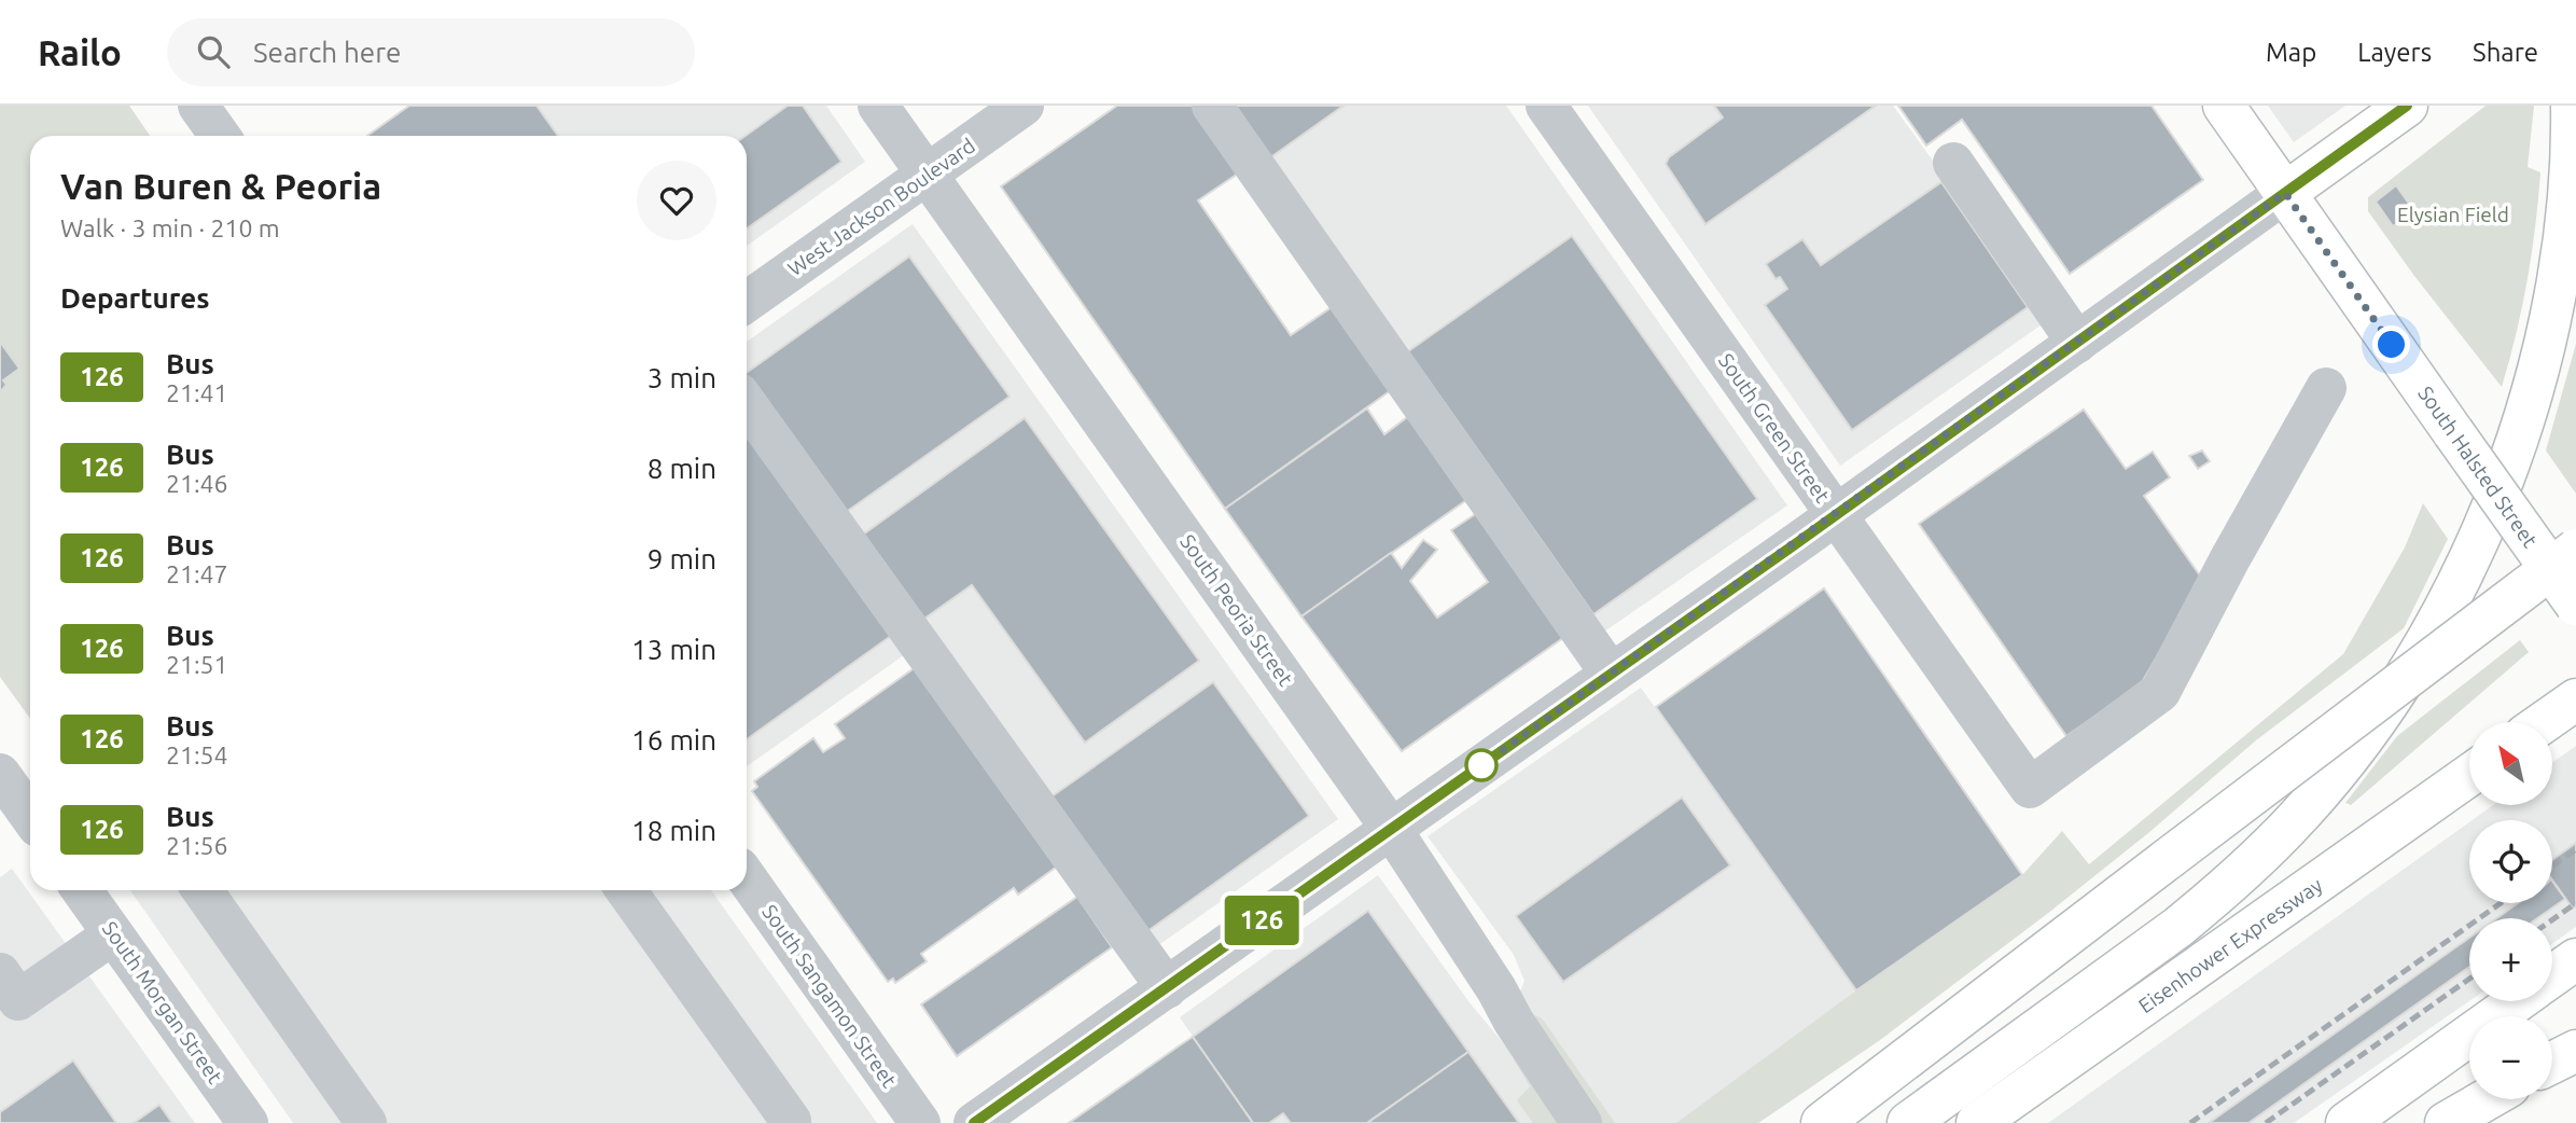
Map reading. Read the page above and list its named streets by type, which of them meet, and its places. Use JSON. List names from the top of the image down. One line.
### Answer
{"streets":{"main road":["South Halsted Street","Eisenhower Expressway"],"street":["West Jackson Boulevard","South Green Street","South Peoria Street","South Sangamon Street","South Morgan Street"]},"crossings":[["West Jackson Boulevard","South Peoria Street"]],"parks":["Elysian Field"],"lines":["bus line 126"],"north":"top left","page":{"header":"Railo","search":"Search here","nav":["Map","Layers","Share"],"on_map":"126","heading":[["Van Buren & Peoria","Walk · 3 min · 210 m"],"Departures"],"list":[{"mark":"126","name":"Bus","note":"21:41","value":"3 min"},{"mark":"126","name":"Bus","note":"21:46","value":"8 min"},{"mark":"126","name":"Bus","note":"21:47","value":"9 min"},{"mark":"126","name":"Bus","note":"21:51","value":"13 min"},{"mark":"126","name":"Bus","note":"21:54","value":"16 min"},{"mark":"126","name":"Bus","note":"21:56","value":"18 min"}],"map_buttons":["+","−"]}}
